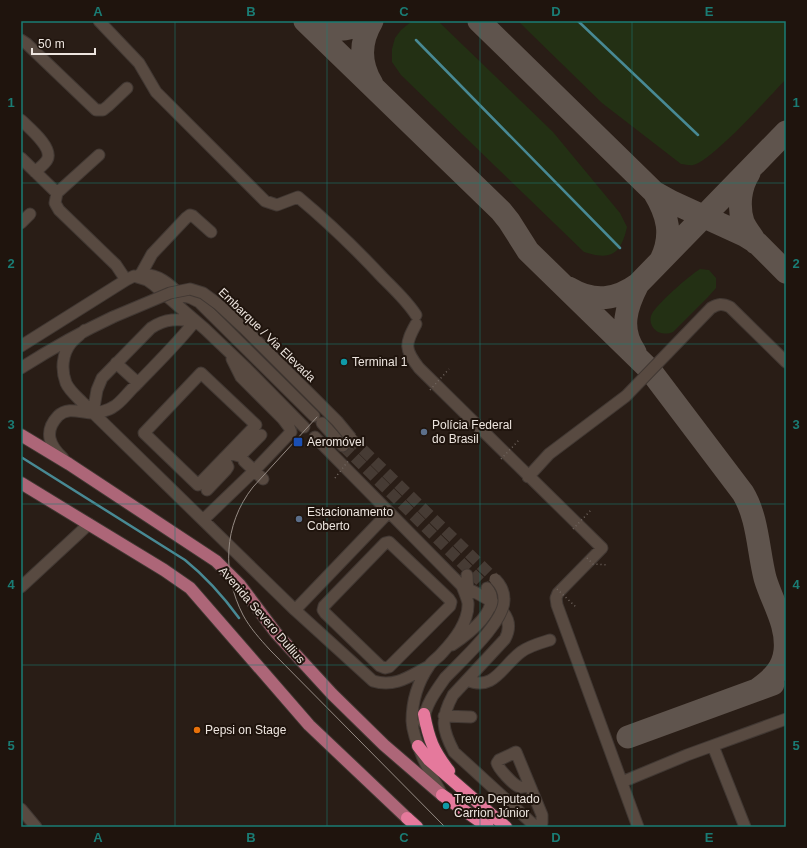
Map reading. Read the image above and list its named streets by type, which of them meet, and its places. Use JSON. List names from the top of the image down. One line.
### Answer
{"streets":{"main road":["Avenida Severo Dullius"],"street":["Embarque / Via Elevada"]},"places":{"other":["Terminal 1","Polícia Federal do Brasil","Estacionamento Coberto","Pepsi on Stage","Trevo Deputado Carrion Júnior"],"transit":["Aeromóvel"]},"scale_bar":"50 m","grid":{"columns":["A","B","C","D","E"],"rows":["1","2","3","4","5"]}}
